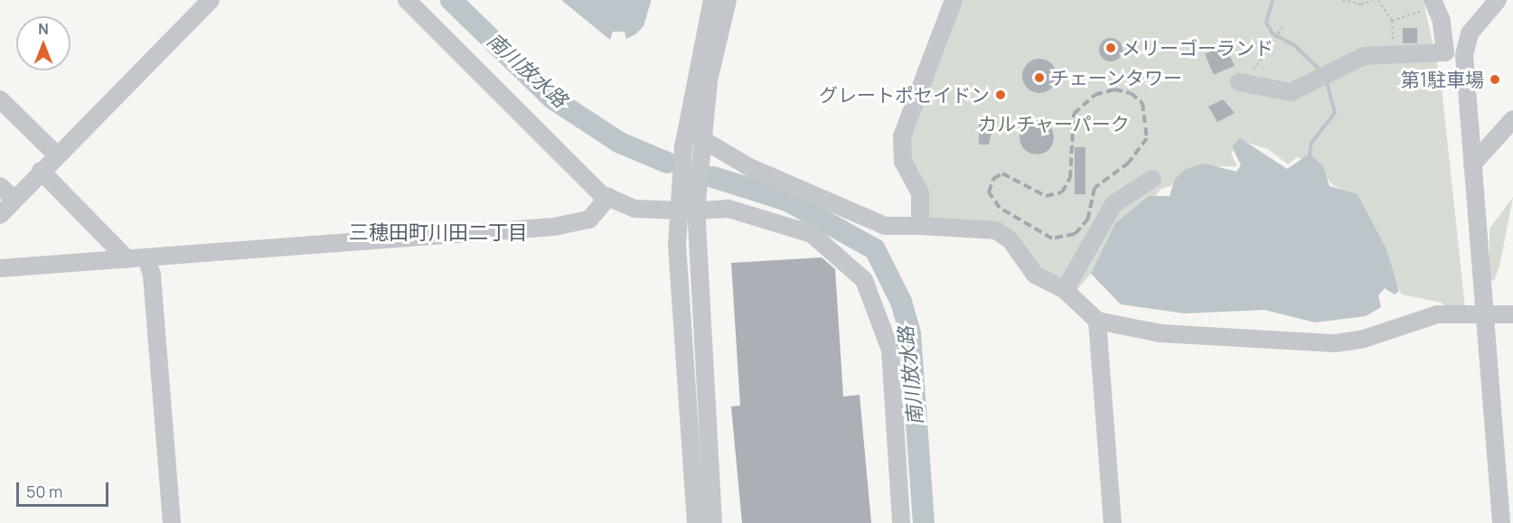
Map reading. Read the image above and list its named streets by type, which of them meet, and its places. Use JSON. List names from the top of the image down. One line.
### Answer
{"districts":["三穂田町川田二丁目"],"water":["南川放水路"],"parks":["カルチャーパーク"],"places":["メリーゴーランド","チェーンタワー","第1駐車場","グレートポセイドン"],"scale_bar":"50 m","north":"top"}
